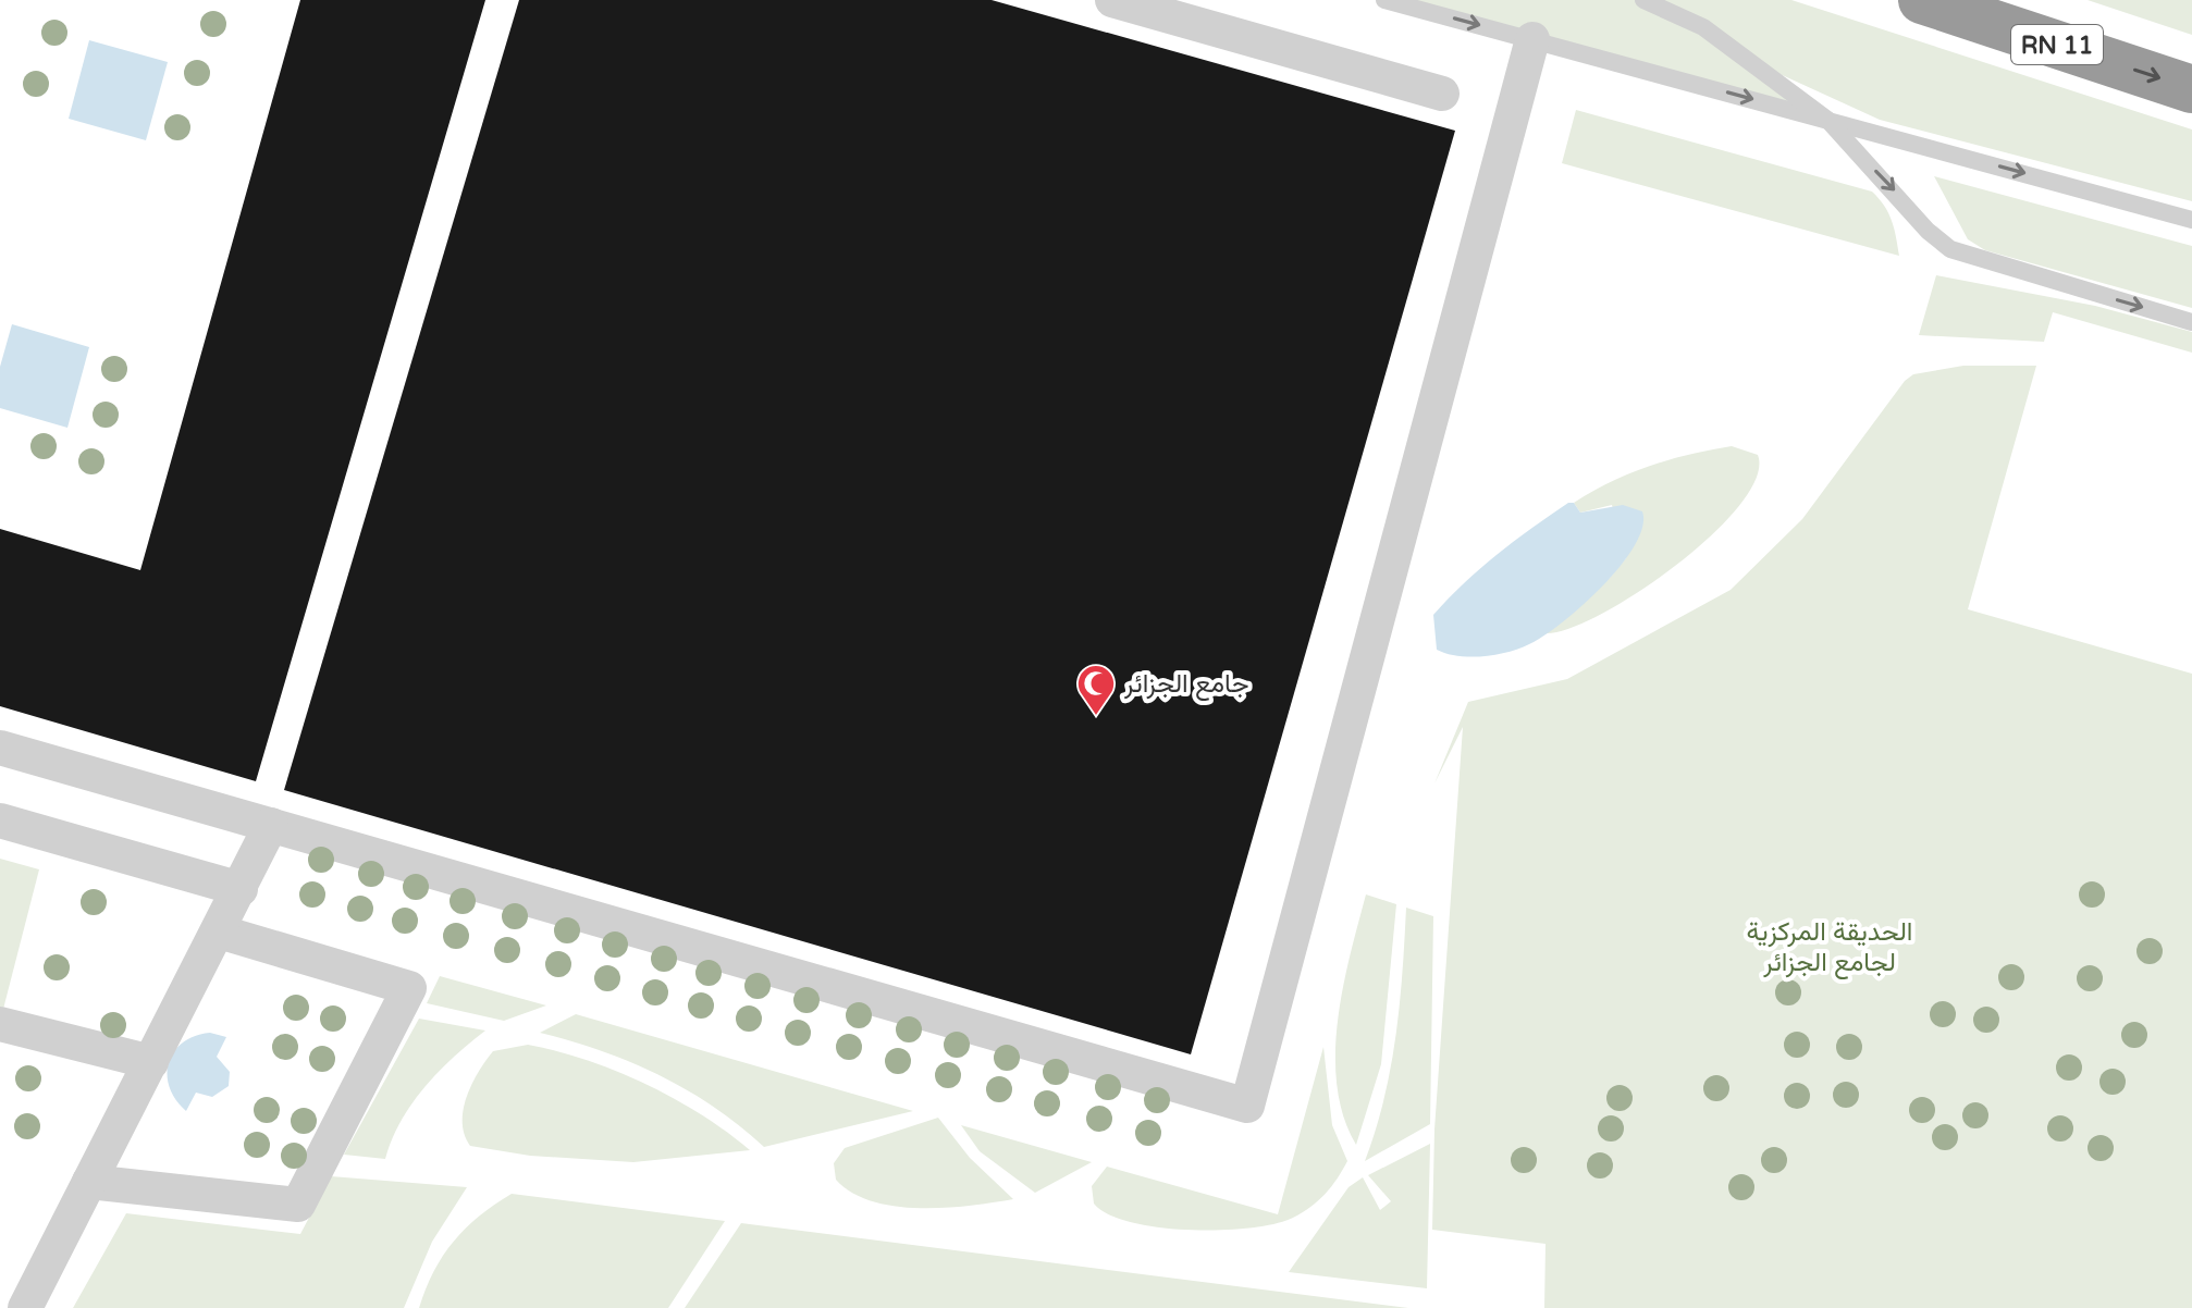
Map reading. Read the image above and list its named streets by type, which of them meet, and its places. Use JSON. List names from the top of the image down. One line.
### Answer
{"streets":{"highway":["RN 11"]},"parks":["الحديقة المركزية لجامع الجزائر"],"places":{"mosque":["جامع الجزائر"]}}
